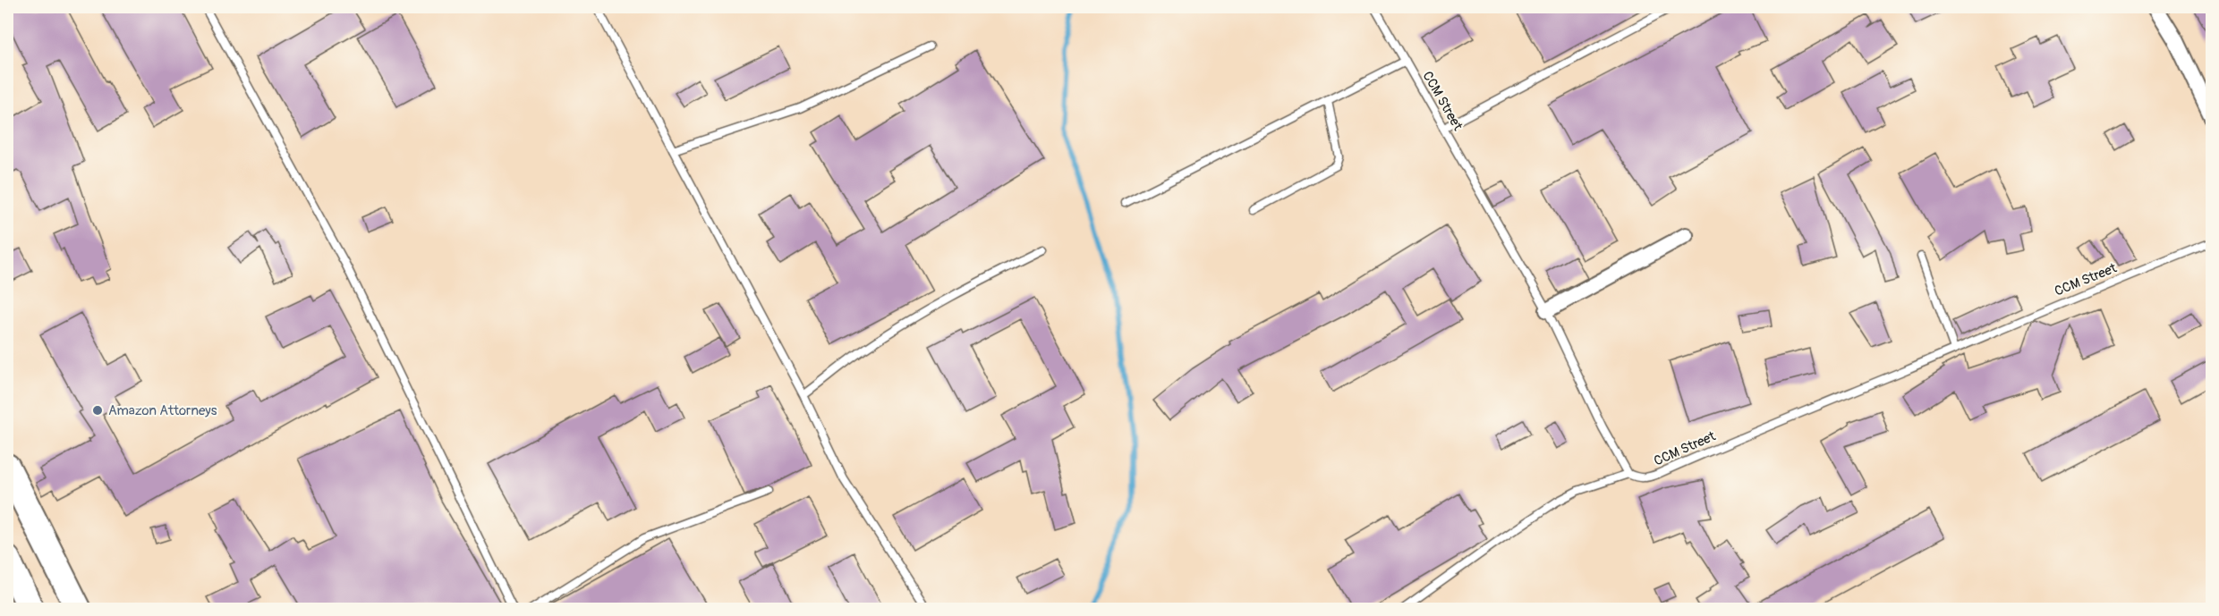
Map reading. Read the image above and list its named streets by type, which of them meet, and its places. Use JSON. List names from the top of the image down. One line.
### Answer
{"streets":{"lane":["CCM Street"]},"places":["Amazon Attorneys"]}
